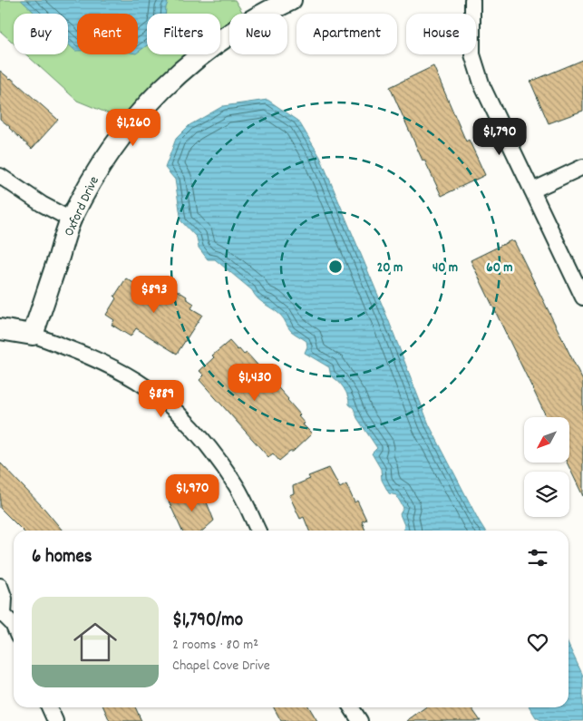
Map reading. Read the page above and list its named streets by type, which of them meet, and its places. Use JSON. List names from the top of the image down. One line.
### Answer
{"streets":{"street":["Oxford Drive"]},"north":"bottom left","page":{"chip":["Buy","Rent","Filters","New","Apartment","House"],"price":["$1,260","$1,790","$893","$1,430","$889","$1,970"],"heading":"6 homes","list":[{"name":"$1,790/mo","note":"2 rooms · 80 m² · Chapel Cove Drive"}]},"rings":["20 m","40 m","60 m"]}
